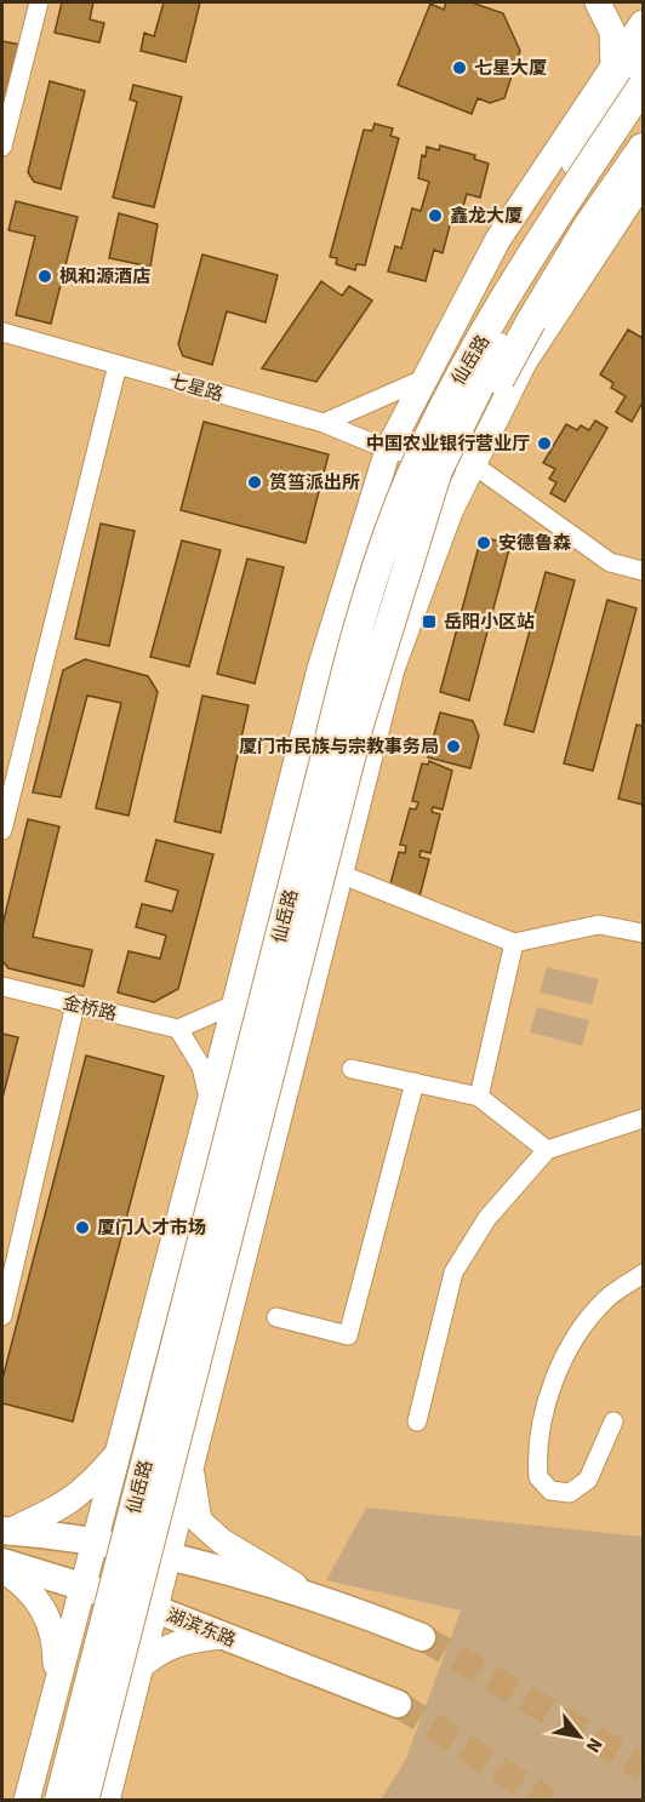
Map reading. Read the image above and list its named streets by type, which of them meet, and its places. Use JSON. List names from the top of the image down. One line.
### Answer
{"streets":{"highway":["仙岳路"],"main road":["湖滨东路"],"street":["七星路","金桥路"]},"places":{"other":["七星大厦","鑫龙大厦","枫和源酒店","中国农业银行营业厅","筼筜派出所","安德鲁森","厦门市民族与宗教事务局","厦门人才市场"],"transit":["岳阳小区站"]},"north":"bottom right"}
